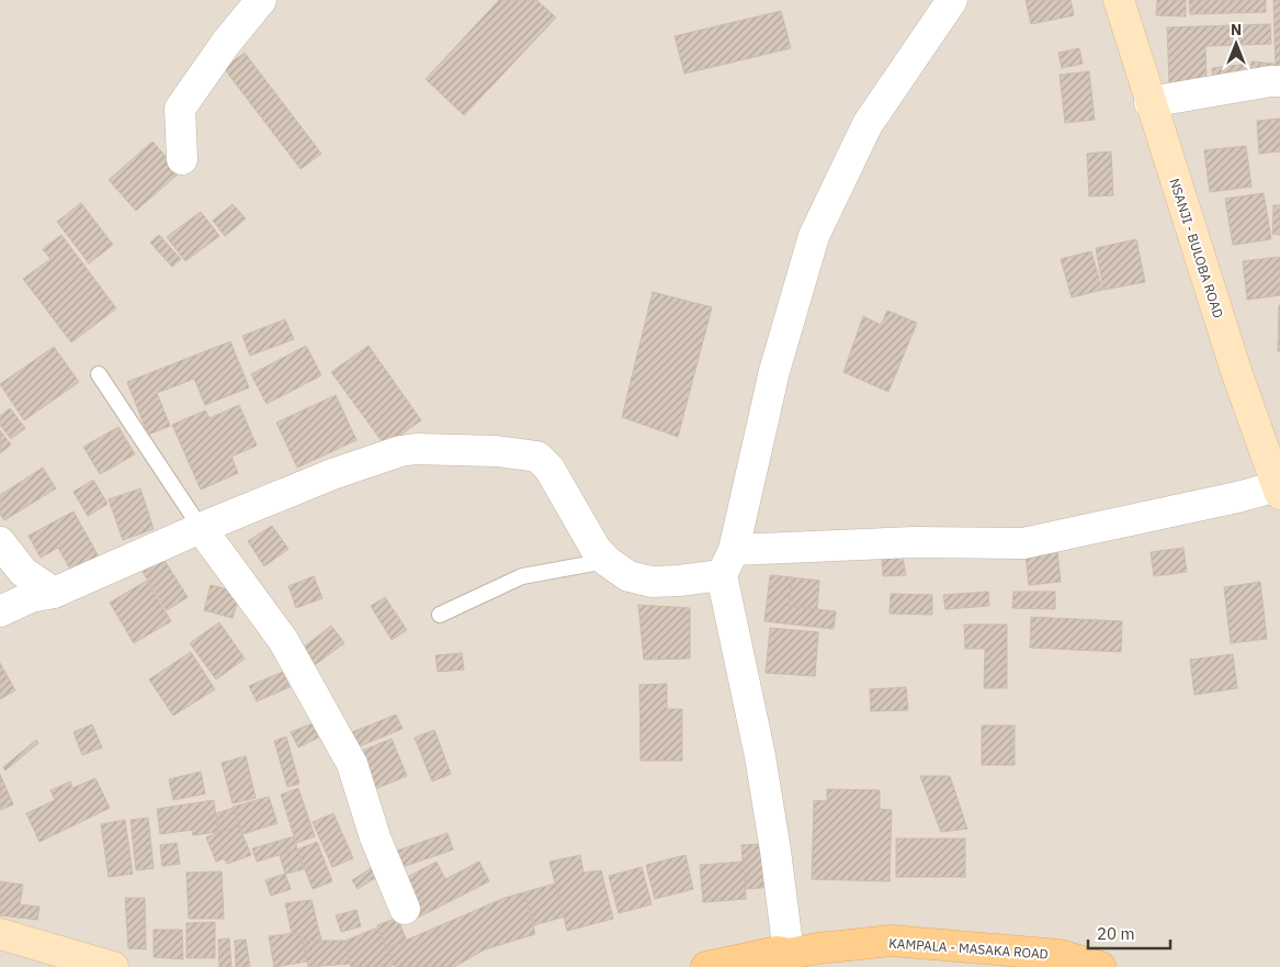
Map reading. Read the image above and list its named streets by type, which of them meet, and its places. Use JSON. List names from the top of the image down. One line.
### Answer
{"streets":{"main road":["NSANJI - BULOBA ROAD","KAMPALA - MASAKA ROAD"]},"scale_bar":"20 m","north":"top"}
